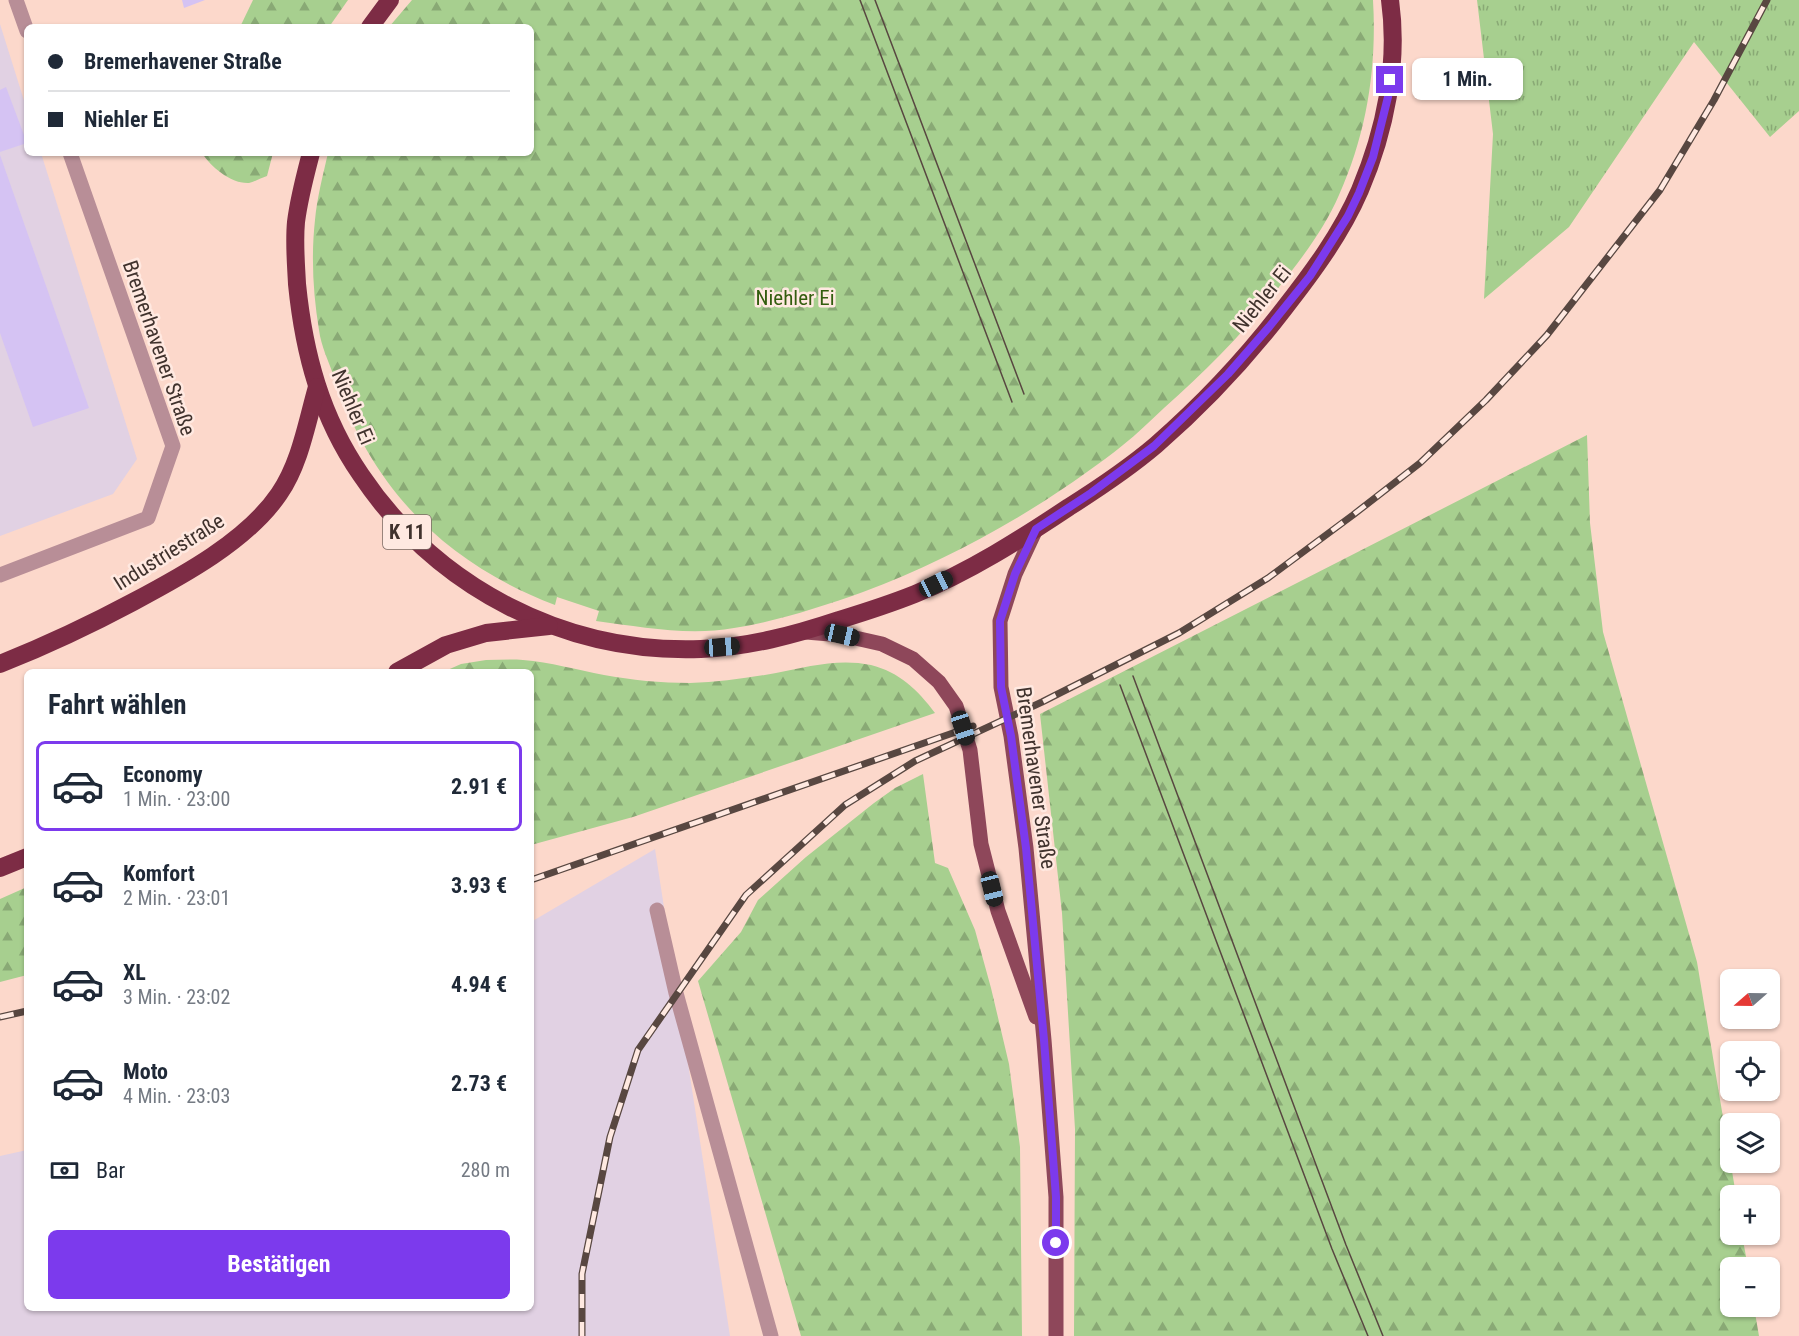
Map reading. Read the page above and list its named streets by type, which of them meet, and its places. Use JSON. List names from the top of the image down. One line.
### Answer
{"streets":{"highway":["Niehler Ei","K 11","Industriestraße"],"main road":["Bremerhavener Straße"]},"crossings":[["Niehler Ei","Bremerhavener Straße"],["Niehler Ei","Industriestraße"]],"parks":["Niehler Ei"],"north":"left","page":{"banner":["Bremerhavener Straße","Niehler Ei"],"bubble":"1 Min.","heading":"Fahrt wählen","list":[{"name":"Economy","note":"1 Min. · 23:00","value":"2.91 €"},{"name":"Komfort","note":"2 Min. · 23:01","value":"3.93 €"},{"name":"XL","note":"3 Min. · 23:02","value":"4.94 €"},{"name":"Moto","note":"4 Min. · 23:03","value":"2.73 €"}],"map_buttons":["+","−"],"pay":["Bar","280 m"],"buttons":"Bestätigen"}}
